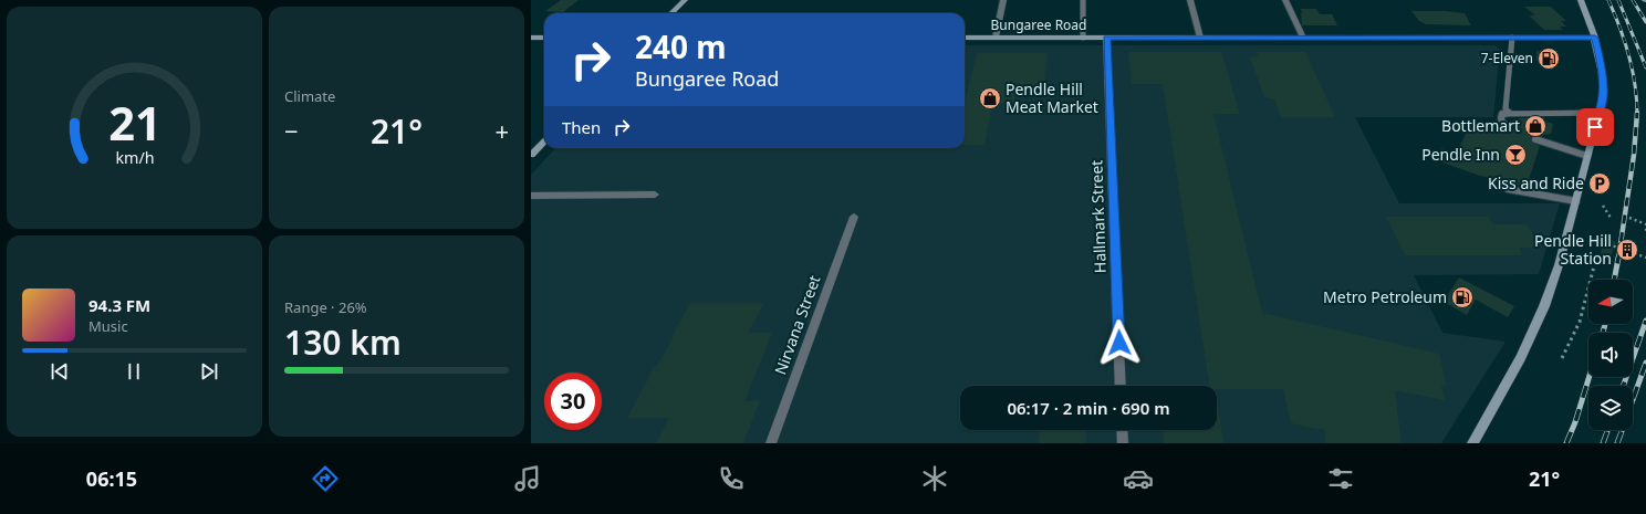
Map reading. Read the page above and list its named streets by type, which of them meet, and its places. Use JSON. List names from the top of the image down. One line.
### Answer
{"streets":{"street":["Bungaree Road","Hallmark Street","Nirvana Street"]},"crossings":[["Bungaree Road","Hallmark Street"]],"places":{"fuel station":["7-Eleven","Metro Petroleum"],"shop":["Pendle Hill Meat Market","Bottlemart"],"bar":["Pendle Inn"],"parking":["Kiss and Ride"],"building":["Pendle Hill Station"]},"north":"left","page":{"tile":["Climate",["Range · 26%","130 km"]],"turn":["240 m","Bungaree Road"],"then":"Then","heat":["−","21°","+"],"song":["94.3 FM","Music"],"limit":"30","trip":"06:17 · 2 min · 690 m","tabs":["06:15","21°"],"gauge":["21","km/h"]}}
